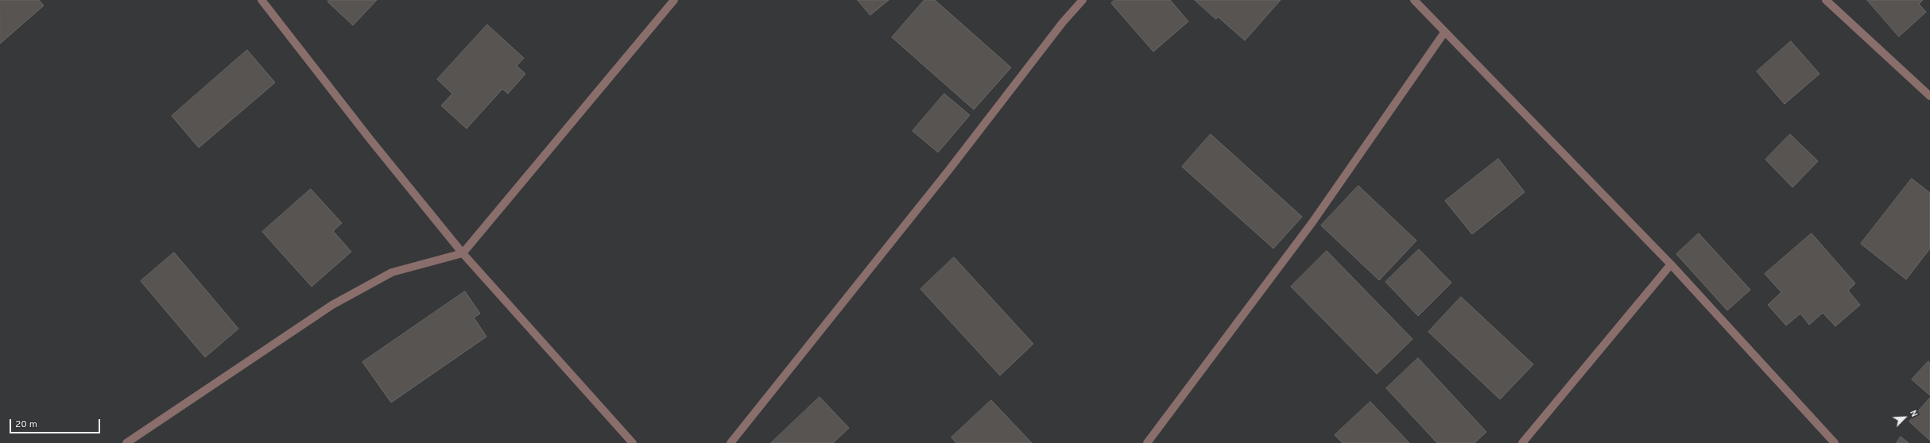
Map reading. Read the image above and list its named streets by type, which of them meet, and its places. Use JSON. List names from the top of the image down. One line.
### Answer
{"scale_bar":"20 m","north":"top right"}
